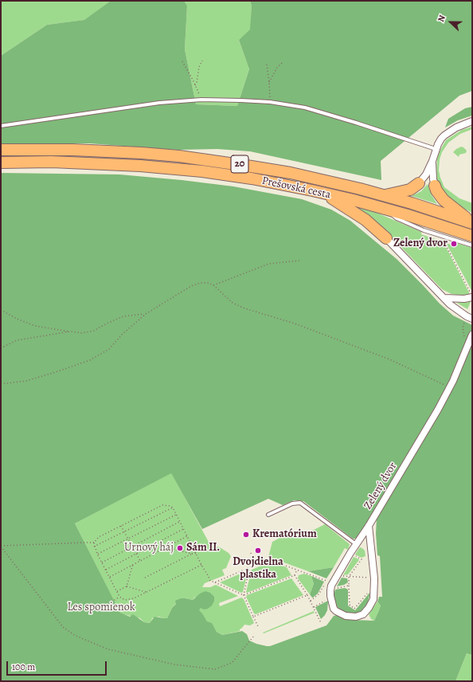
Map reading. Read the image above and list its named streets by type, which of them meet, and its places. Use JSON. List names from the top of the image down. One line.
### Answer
{"streets":{"highway":["20","Prešovská cesta"],"street":["Zelený dvor"]},"parks":["Urnový háj","Les spomienok"],"places":["Zelený dvor","Krematórium","Sám II.","Dvojdielna plastika"],"scale_bar":"100 m","north":"left"}
